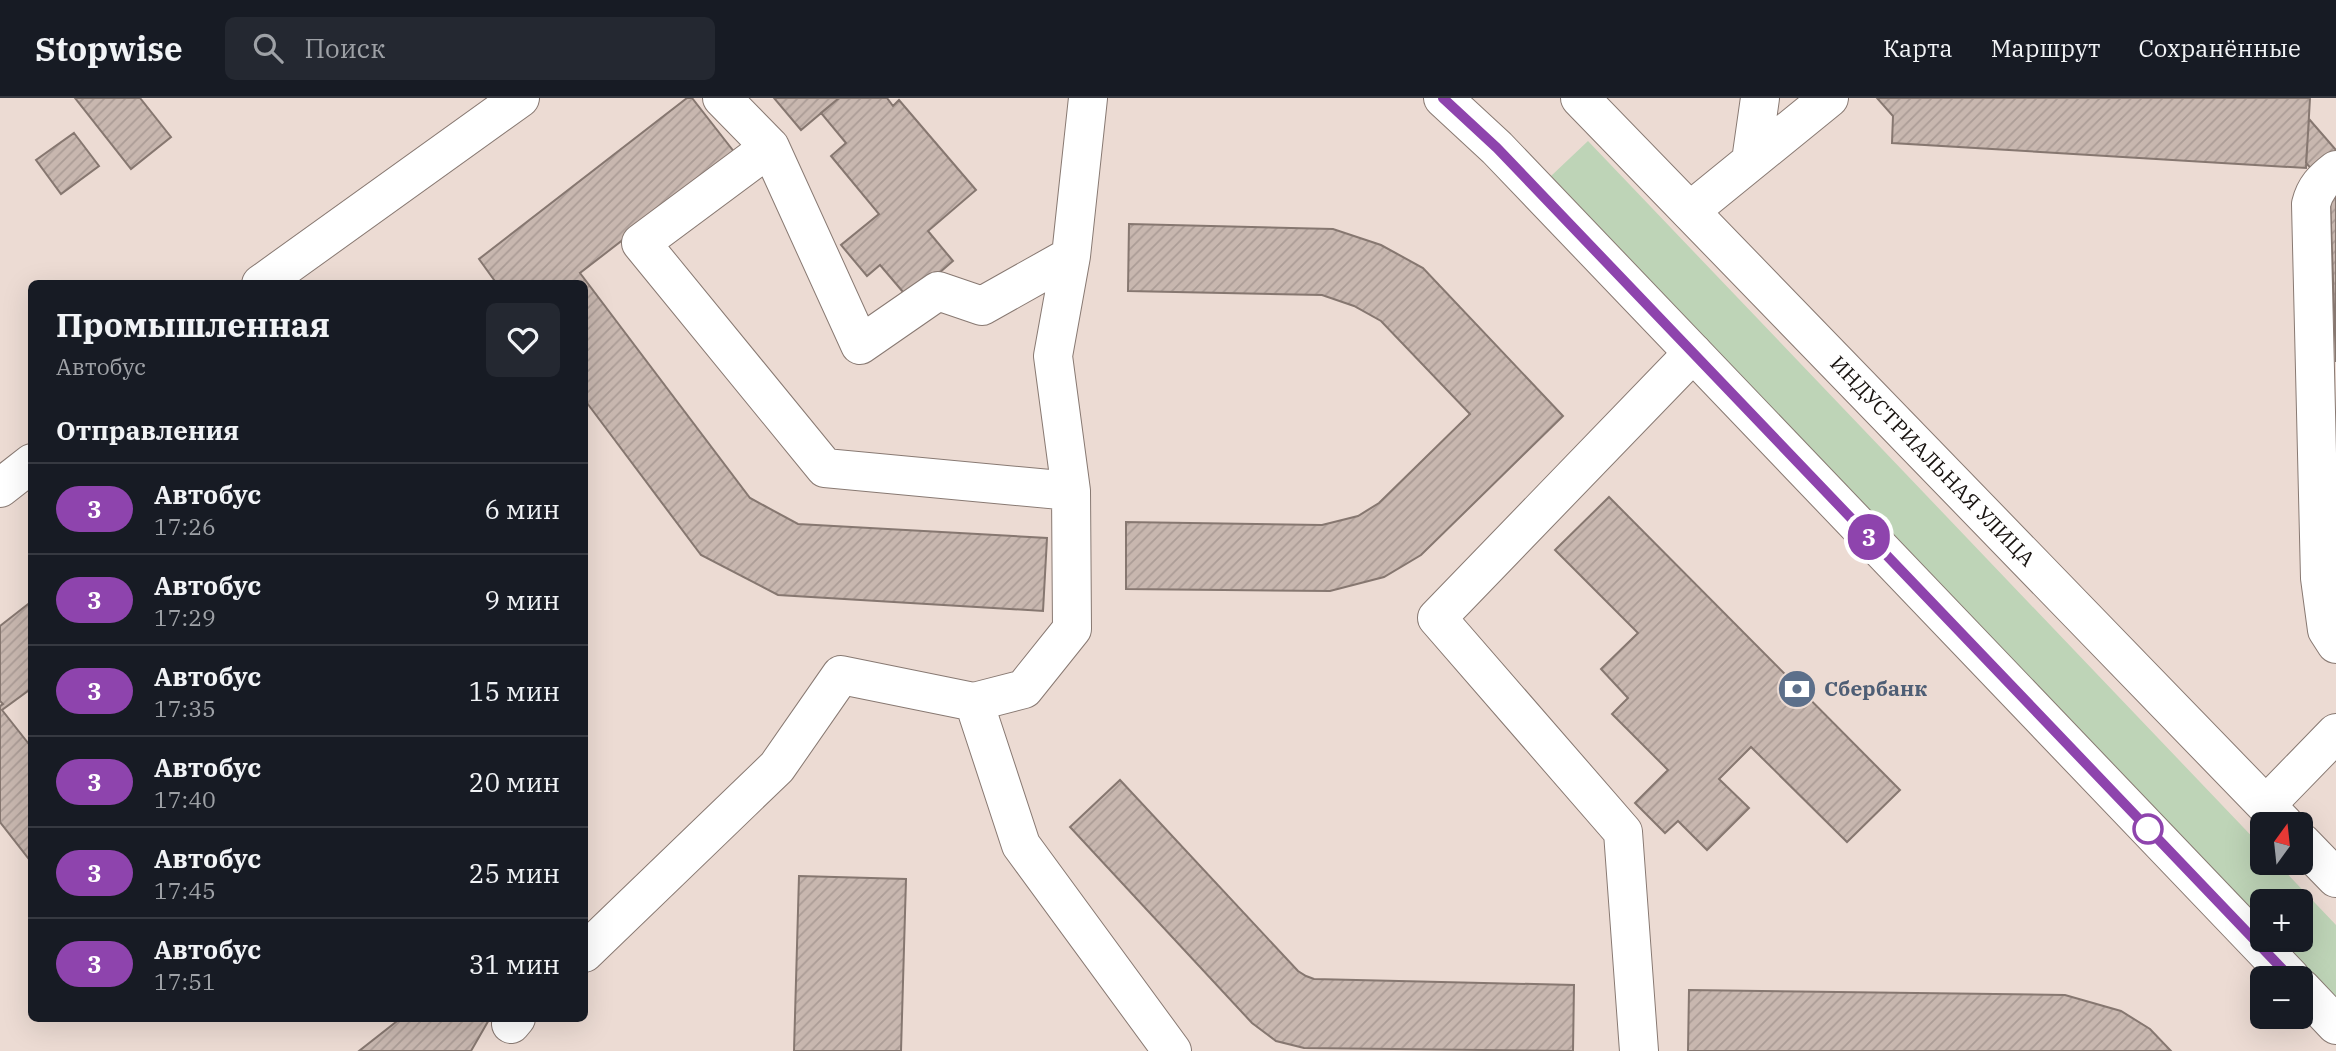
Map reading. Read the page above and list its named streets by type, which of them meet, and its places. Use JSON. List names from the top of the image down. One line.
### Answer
{"streets":{"main road":["ИНДУСТРИАЛЬНАЯ УЛИЦА"]},"places":{"bank":["Сбербанк"]},"lines":["bus line 3"],"north":"top","page":{"header":"Stopwise","search":"Поиск","nav":["Карта","Маршрут","Сохранённые"],"on_map":"3","heading":[["Промышленная","Автобус"],"Отправления"],"list":[{"mark":"3","name":"Автобус","note":"17:26","value":"6 мин"},{"mark":"3","name":"Автобус","note":"17:29","value":"9 мин"},{"mark":"3","name":"Автобус","note":"17:35","value":"15 мин"},{"mark":"3","name":"Автобус","note":"17:40","value":"20 мин"},{"mark":"3","name":"Автобус","note":"17:45","value":"25 мин"},{"mark":"3","name":"Автобус","note":"17:51","value":"31 мин"}],"map_buttons":["+","−"]}}
